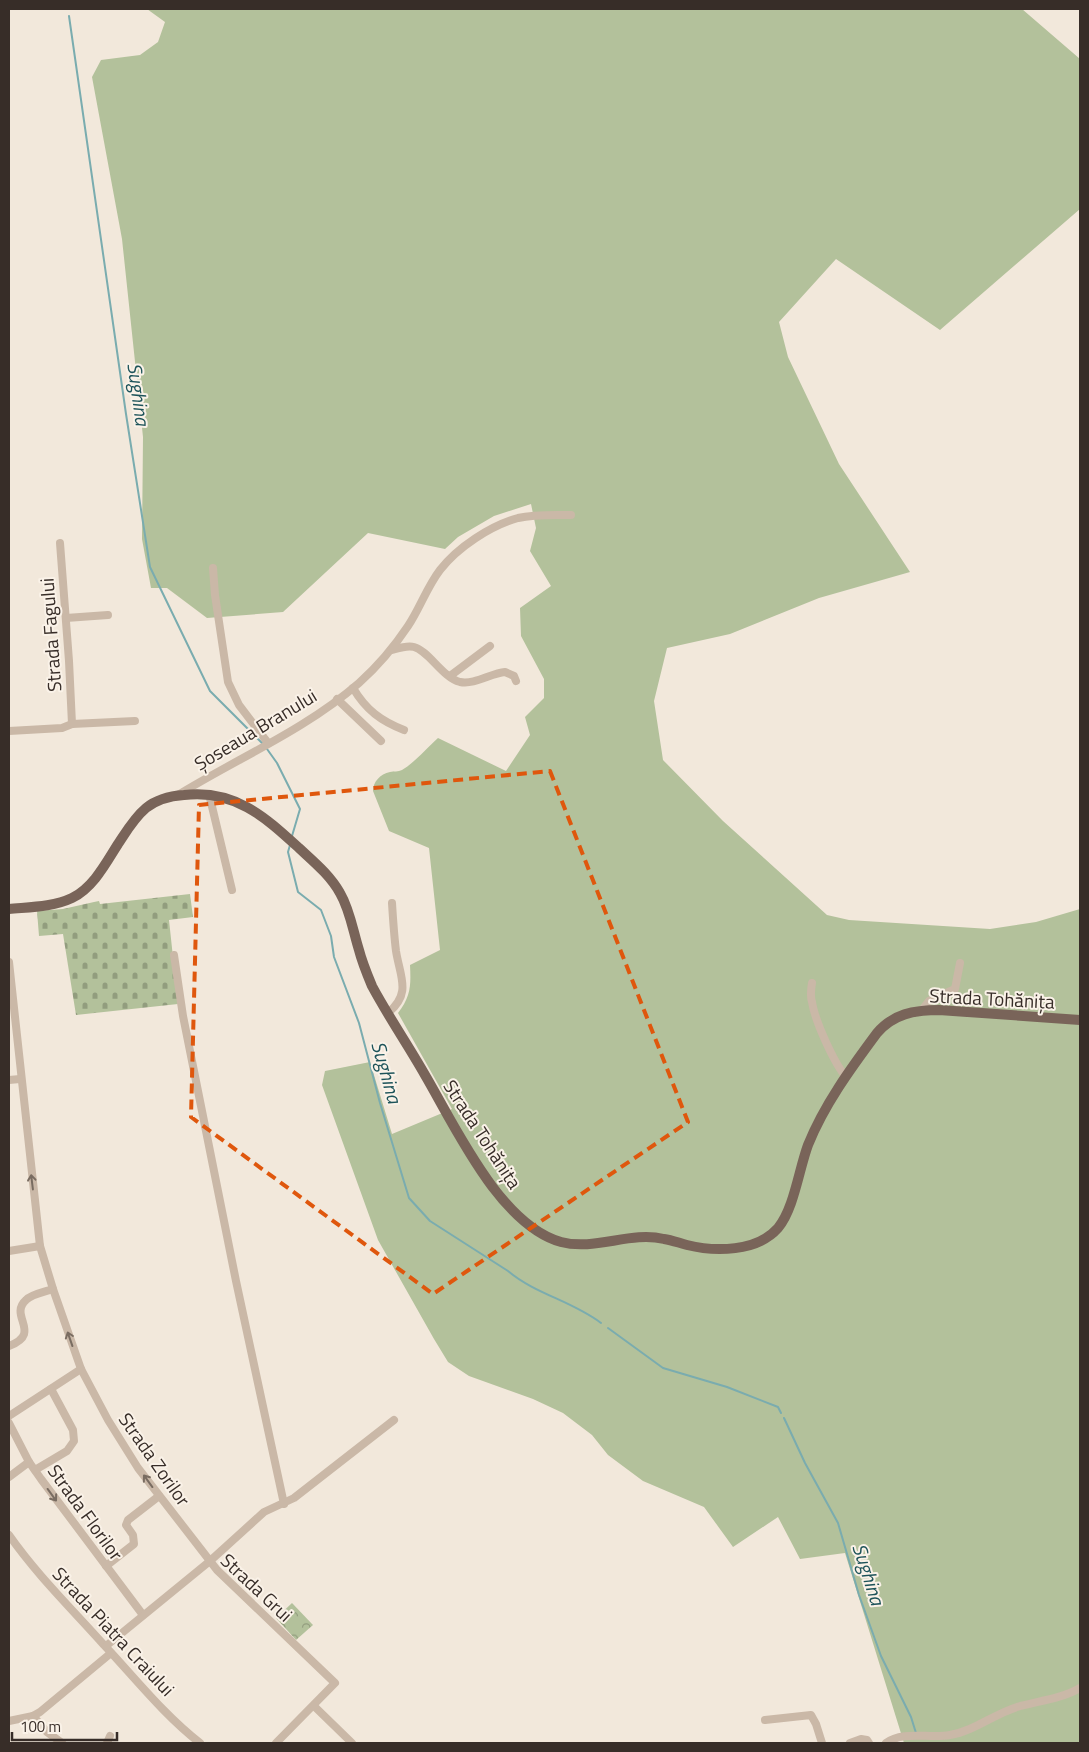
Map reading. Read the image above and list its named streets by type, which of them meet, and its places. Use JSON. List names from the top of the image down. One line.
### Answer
{"streets":{"main road":["Șoseaua Branului","Strada Tohănița"],"street":["Strada Fagului","Strada Zorilor","Strada Florilor","Strada Grui","Strada Piatra Craiului"]},"crossings":[["Șoseaua Branului","Strada Tohănița"],["Strada Zorilor","Strada Grui"],["Strada Florilor","Strada Grui"],["Strada Grui","Strada Piatra Craiului"]],"one_way":["Strada Zorilor","Strada Florilor"],"water":["Sughina"],"scale_bar":"100 m"}
